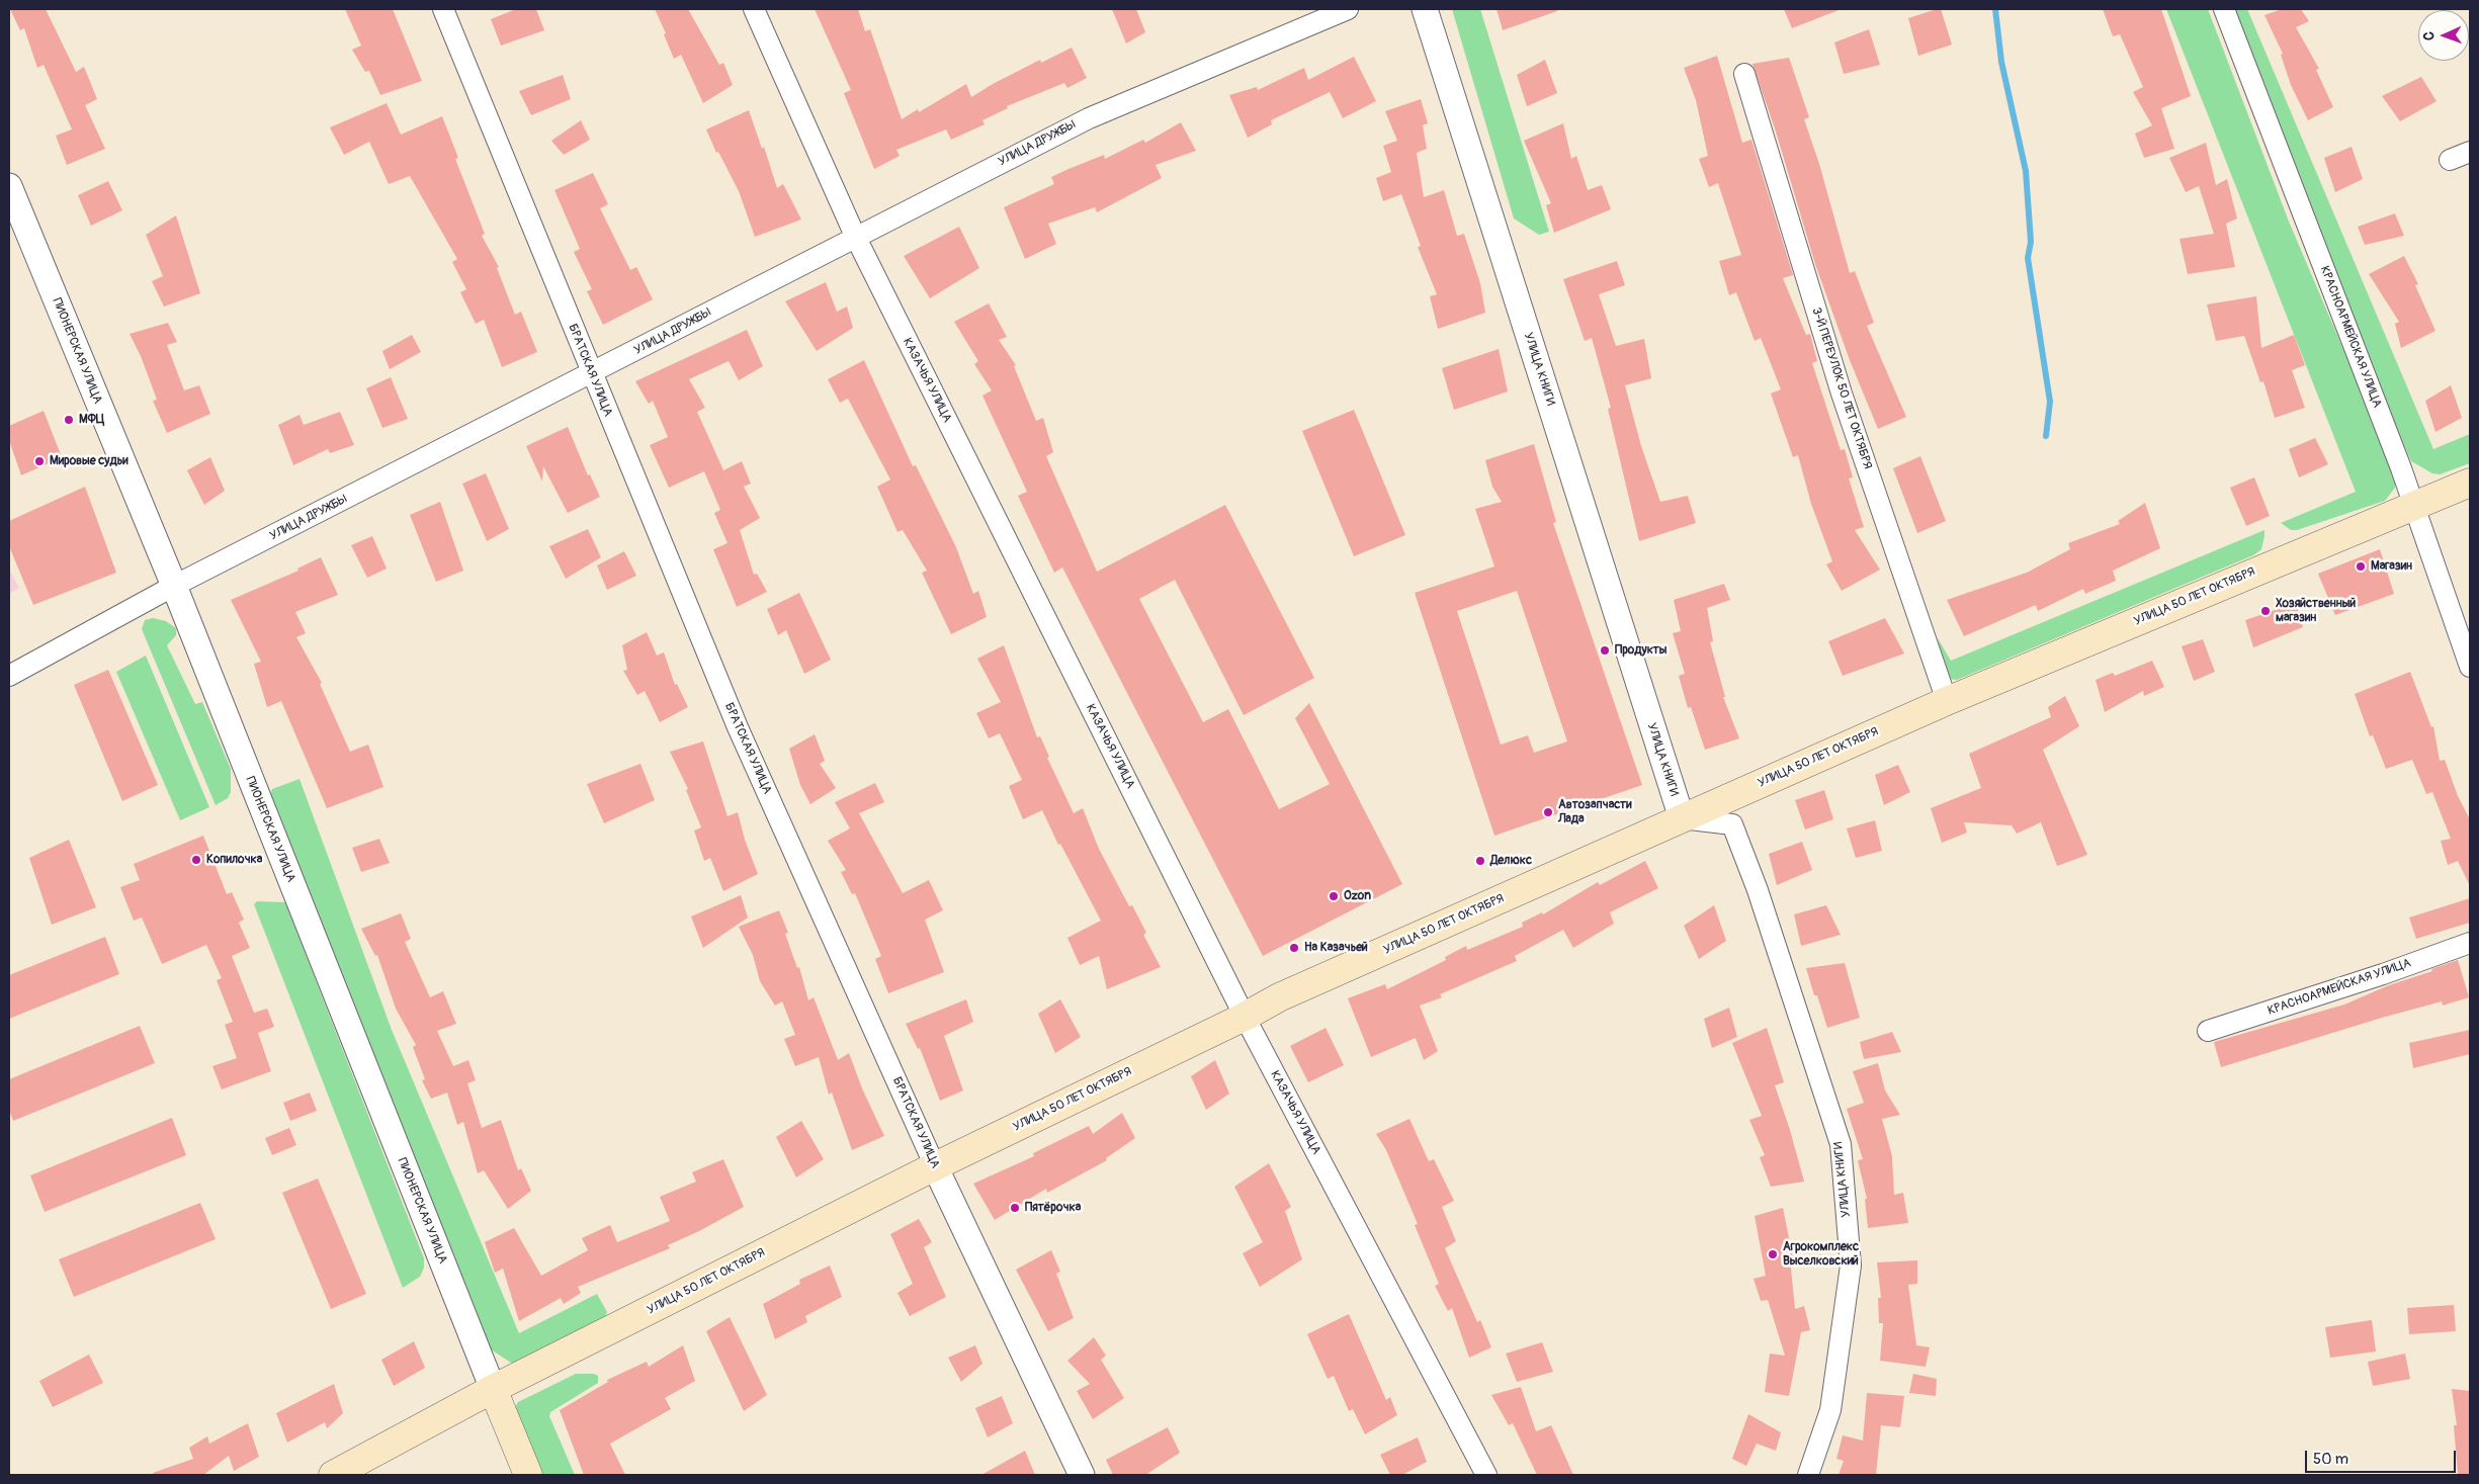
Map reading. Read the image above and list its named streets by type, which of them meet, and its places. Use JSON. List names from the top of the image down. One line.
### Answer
{"streets":{"main road":["ПИОНЕРСКАЯ УЛИЦА","УЛИЦА 50 ЛЕТ ОКТЯБРЯ"],"street":["УЛИЦА ДРУЖБЫ","КРАСНОАРМЕЙСКАЯ УЛИЦА","УЛИЦА КНИГИ","БРАТСКАЯ УЛИЦА","КАЗАЧЬЯ УЛИЦА","3-Й ПЕРЕУЛОК 50 ЛЕТ ОКТЯБРЯ"]},"crossings":[["УЛИЦА ДРУЖБЫ","ПИОНЕРСКАЯ УЛИЦА"],["УЛИЦА ДРУЖБЫ","БРАТСКАЯ УЛИЦА"],["УЛИЦА ДРУЖБЫ","КАЗАЧЬЯ УЛИЦА"],["КРАСНОАРМЕЙСКАЯ УЛИЦА","УЛИЦА 50 ЛЕТ ОКТЯБРЯ"],["ПИОНЕРСКАЯ УЛИЦА","УЛИЦА 50 ЛЕТ ОКТЯБРЯ"],["УЛИЦА КНИГИ","УЛИЦА 50 ЛЕТ ОКТЯБРЯ"],["БРАТСКАЯ УЛИЦА","УЛИЦА 50 ЛЕТ ОКТЯБРЯ"],["КАЗАЧЬЯ УЛИЦА","УЛИЦА 50 ЛЕТ ОКТЯБРЯ"],["3-Й ПЕРЕУЛОК 50 ЛЕТ ОКТЯБРЯ","УЛИЦА 50 ЛЕТ ОКТЯБРЯ"]],"places":["МФЦ","Мировые судьи","Магазин","Хозяйственный магазин","Продукты","Автозапчасти Лада","Копилочка","Делюкс","Ozon","На Казачьей","Пятёрочка","Агрокомплекс Выселковский"],"scale_bar":"50 m","north":"left"}
